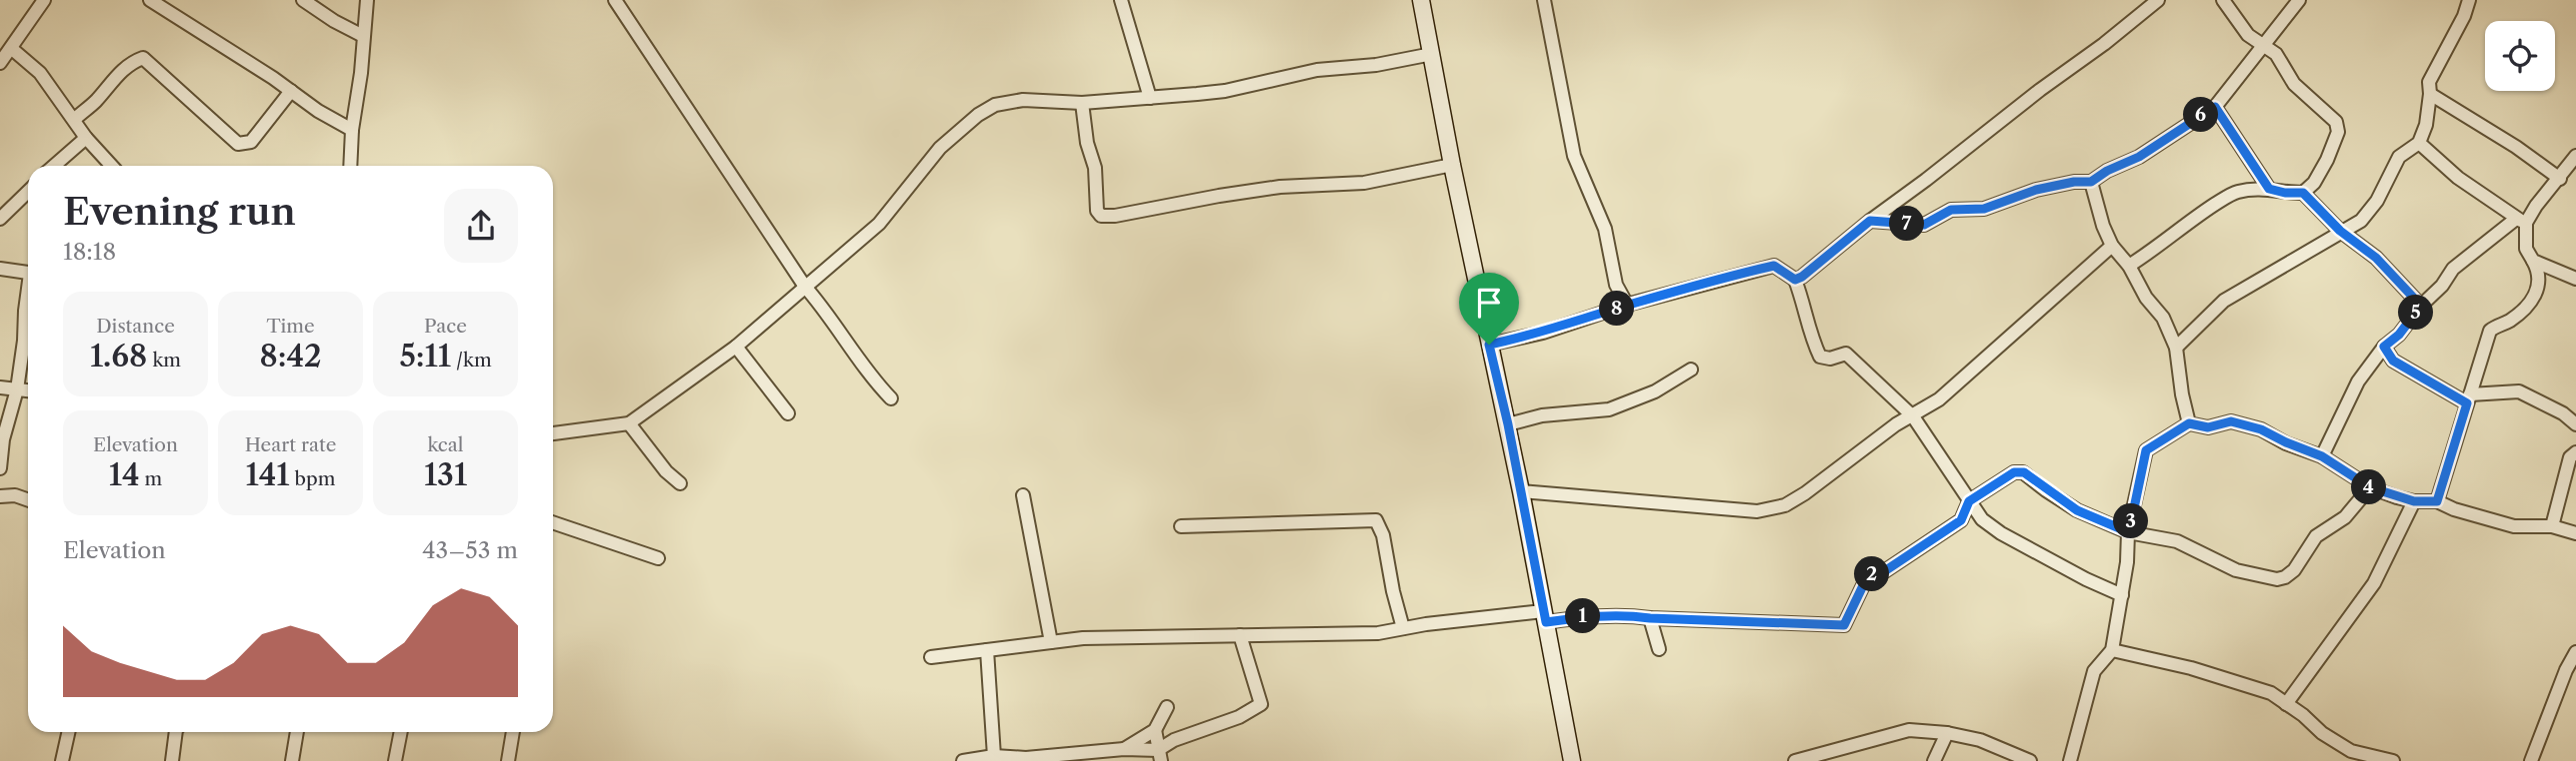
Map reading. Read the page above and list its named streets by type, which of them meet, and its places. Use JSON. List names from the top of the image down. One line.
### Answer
{"page":{"pins":["6","7","8","5","4","3","2","1"],"heading":["Evening run","18:18"],"stats":[["Distance","1.68 km"],["Time","8:42"],["Pace","5:11 /km"],["Elevation","14 m"],["Heart rate","141 bpm"],["kcal","131"]],"chart":["Elevation","43–53 m"]}}
